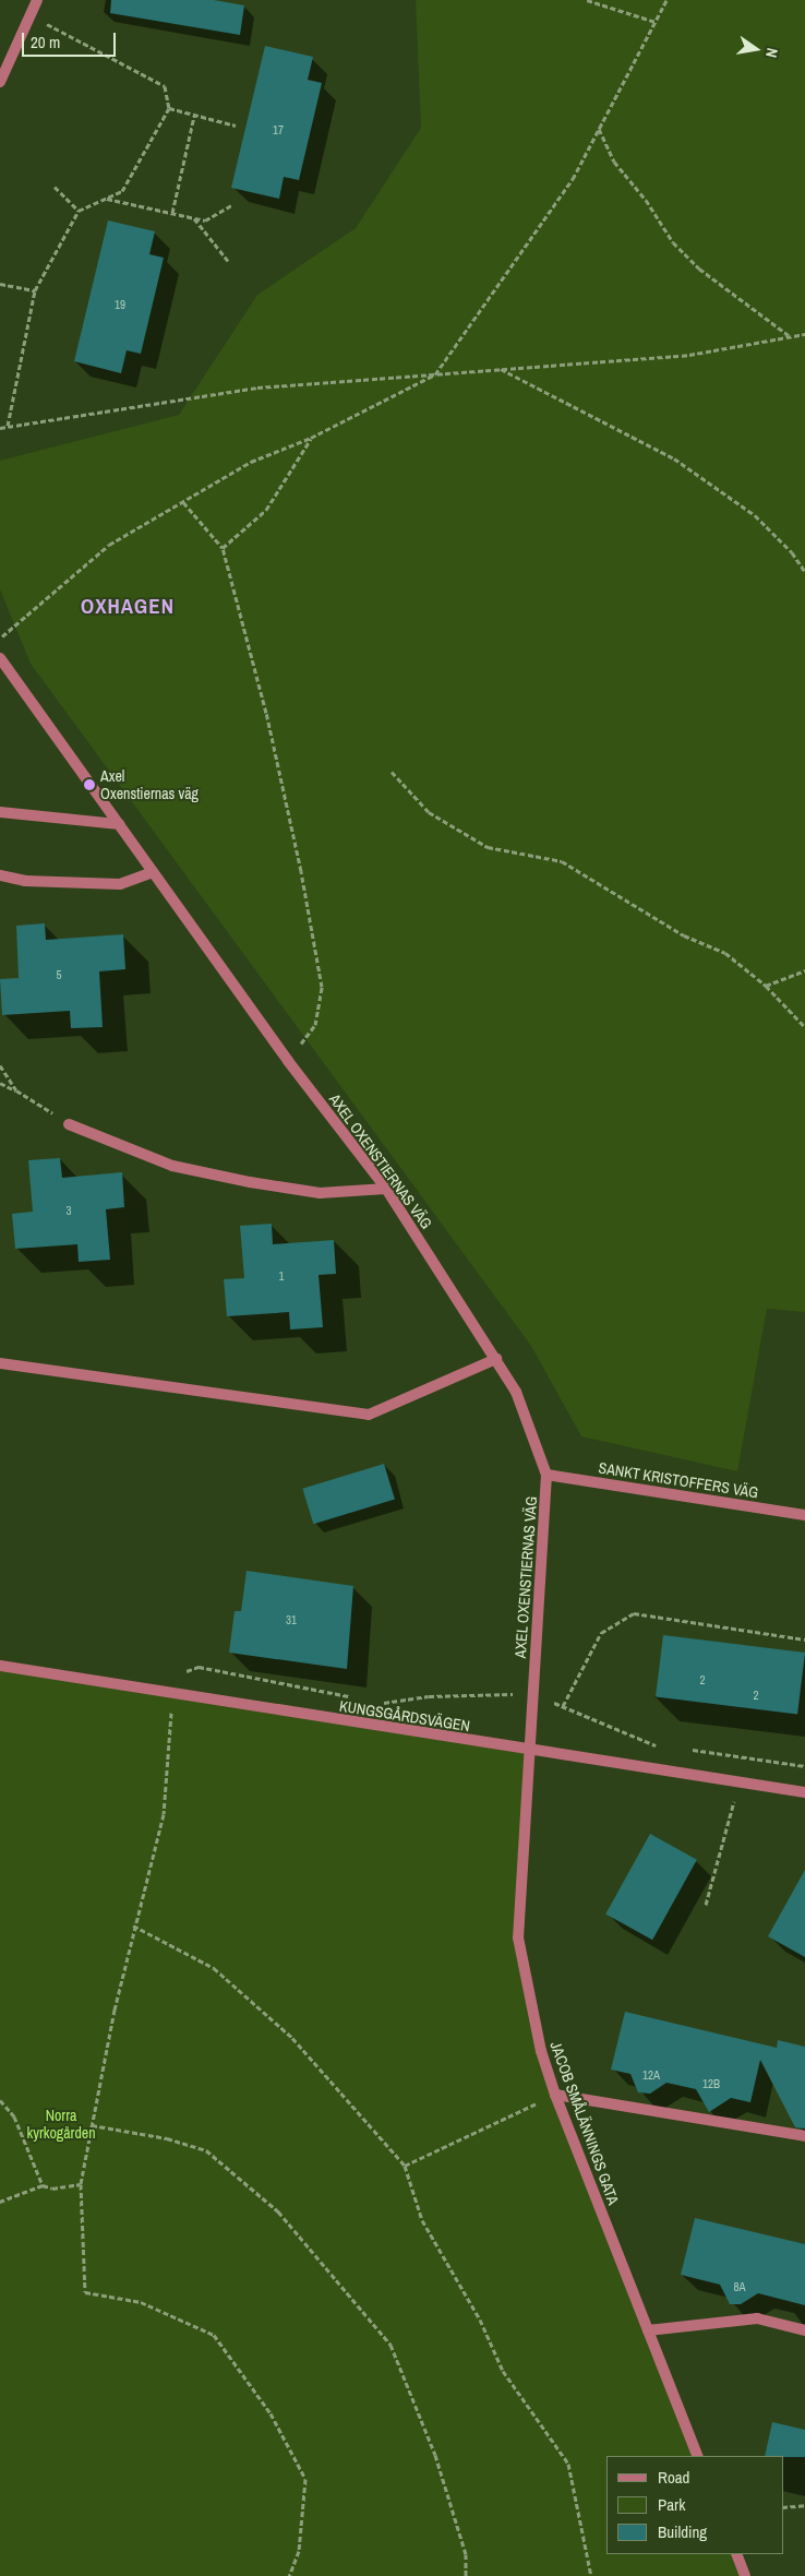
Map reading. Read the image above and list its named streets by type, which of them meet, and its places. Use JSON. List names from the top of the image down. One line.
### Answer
{"streets":{"street":["AXEL OXENSTIERNAS VÄG","SANKT KRISTOFFERS VÄG","KUNGSGÅRDSVÄGEN","JACOB SMÅLÄNNINGS GATA"]},"crossings":[["AXEL OXENSTIERNAS VÄG","SANKT KRISTOFFERS VÄG"],["AXEL OXENSTIERNAS VÄG","KUNGSGÅRDSVÄGEN"],["AXEL OXENSTIERNAS VÄG","JACOB SMÅLÄNNINGS GATA"],["KUNGSGÅRDSVÄGEN","JACOB SMÅLÄNNINGS GATA"]],"districts":["OXHAGEN"],"parks":["Norra kyrkogården"],"places":["Axel Oxenstiernas väg"],"house_numbers":["17","19","5","3","1","31","2","2","12A","12B","8A"],"legend":["Road","Park","Building"],"scale_bar":"20 m","north":"right"}
